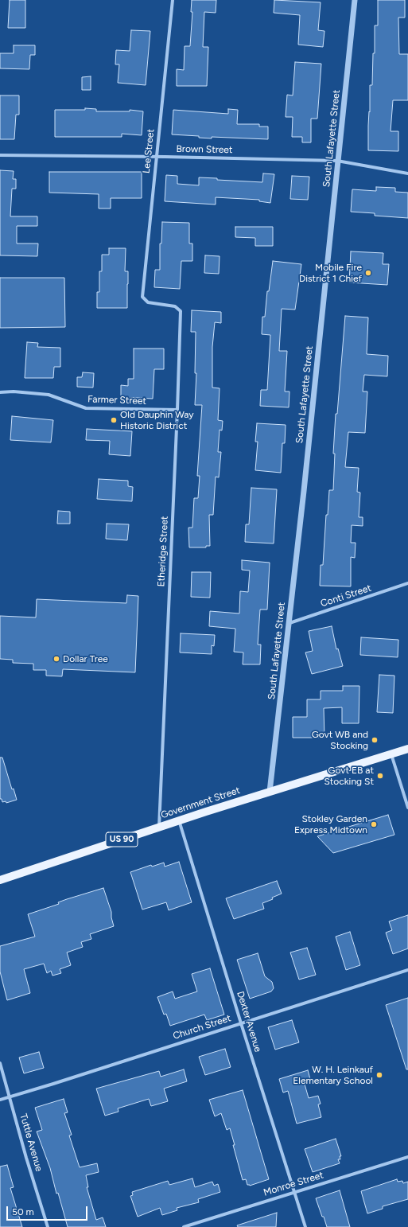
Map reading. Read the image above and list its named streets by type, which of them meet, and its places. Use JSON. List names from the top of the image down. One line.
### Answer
{"streets":{"main road":["Government Street","US 90"],"street":["South Lafayette Street","Brown Street","Lee Street","Farmer Street","Etheridge Street","Conti Street","Dexter Avenue","Church Street","Tuttle Avenue","Monroe Street"]},"crossings":[["South Lafayette Street","Brown Street"],["South Lafayette Street","Conti Street"],["South Lafayette Street","Government Street"],["Brown Street","Lee Street"],["Lee Street","Etheridge Street"],["Farmer Street","Etheridge Street"],["Etheridge Street","Government Street"],["Government Street","Dexter Avenue"],["Dexter Avenue","Church Street"],["Dexter Avenue","Monroe Street"],["Church Street","Tuttle Avenue"]],"places":["Mobile Fire District 1 Chief","Old Dauphin Way Historic District","Dollar Tree","Govt WB and Stocking","Govt EB at Stocking St","Stokley Garden Express Midtown","W. H. Leinkauf Elementary School"],"scale_bar":"50 m"}
